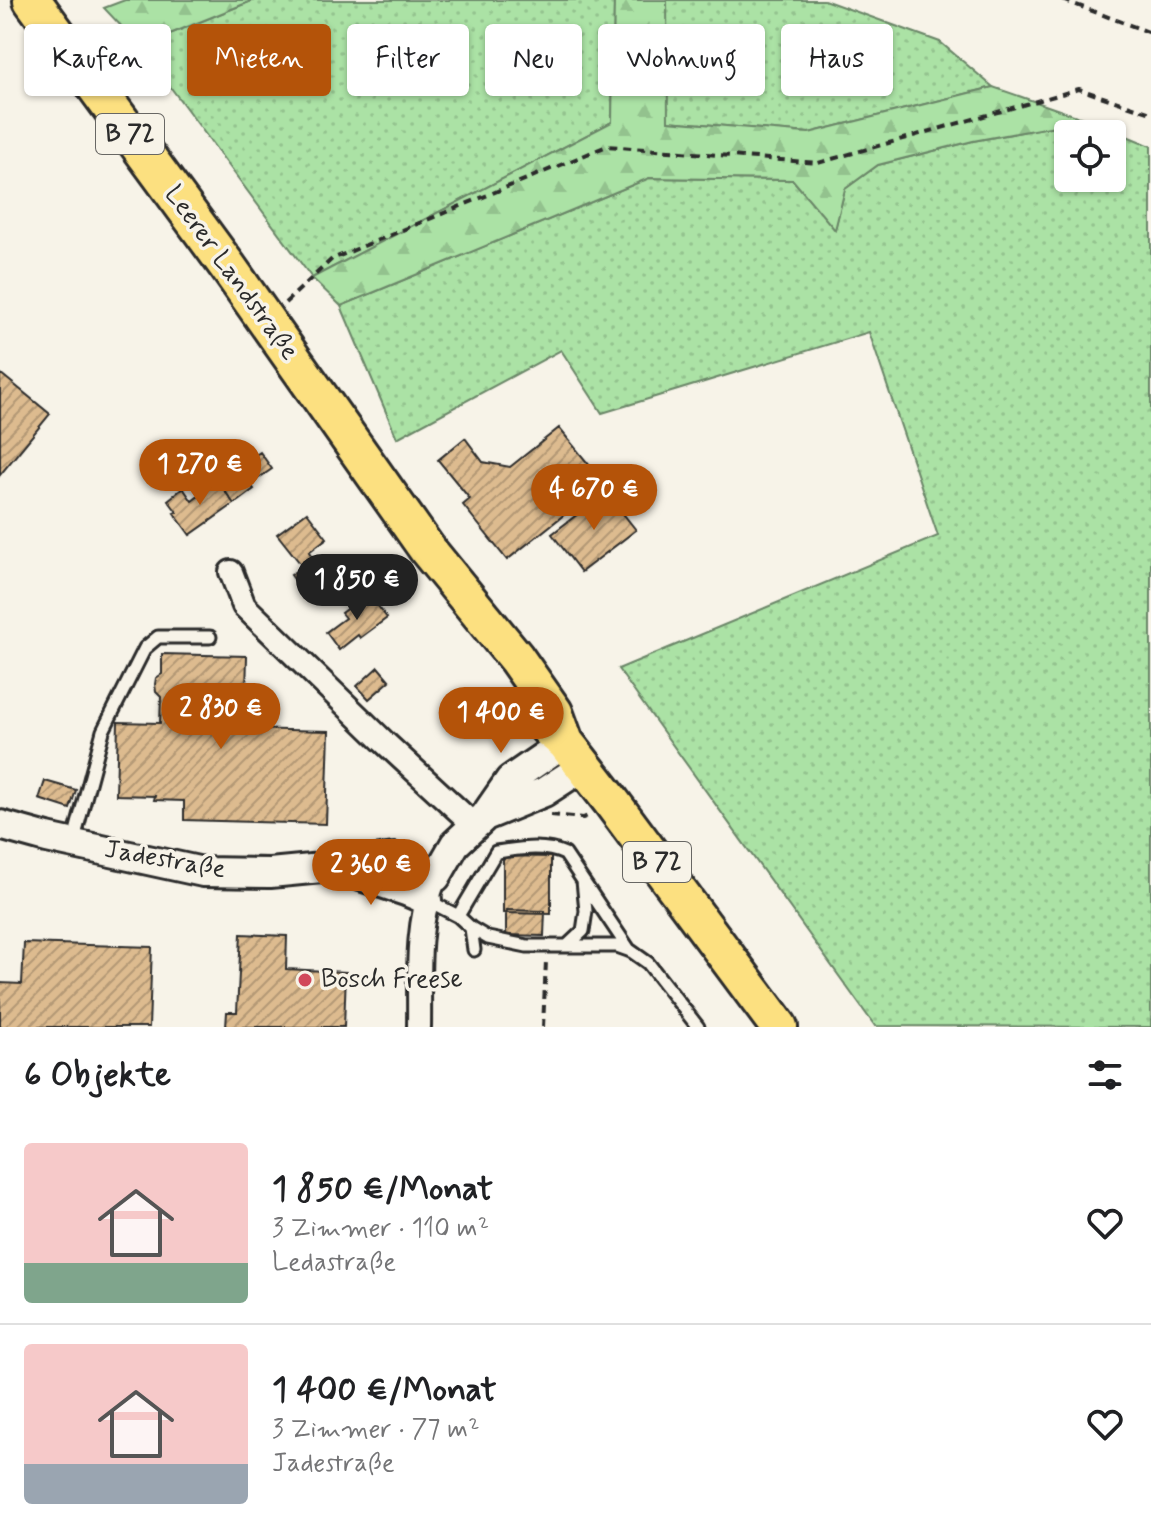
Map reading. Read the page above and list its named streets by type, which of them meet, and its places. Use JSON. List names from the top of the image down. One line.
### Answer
{"streets":{"main road":["B 72","Leerer Landstraße"],"street":["Jadestraße"]},"places":["Bosch Freese"],"page":{"chip":["Kaufen","Mieten","Filter","Neu","Wohnung","Haus"],"price":["1 270 €","4 670 €","1 850 €","2 830 €","1 400 €","2 360 €"],"heading":"6 Objekte","list":[{"name":"1 850 €/Monat","note":"3 Zimmer · 110 m² · Ledastraße"},{"name":"1 400 €/Monat","note":"3 Zimmer · 77 m² · Jadestraße"}]}}
